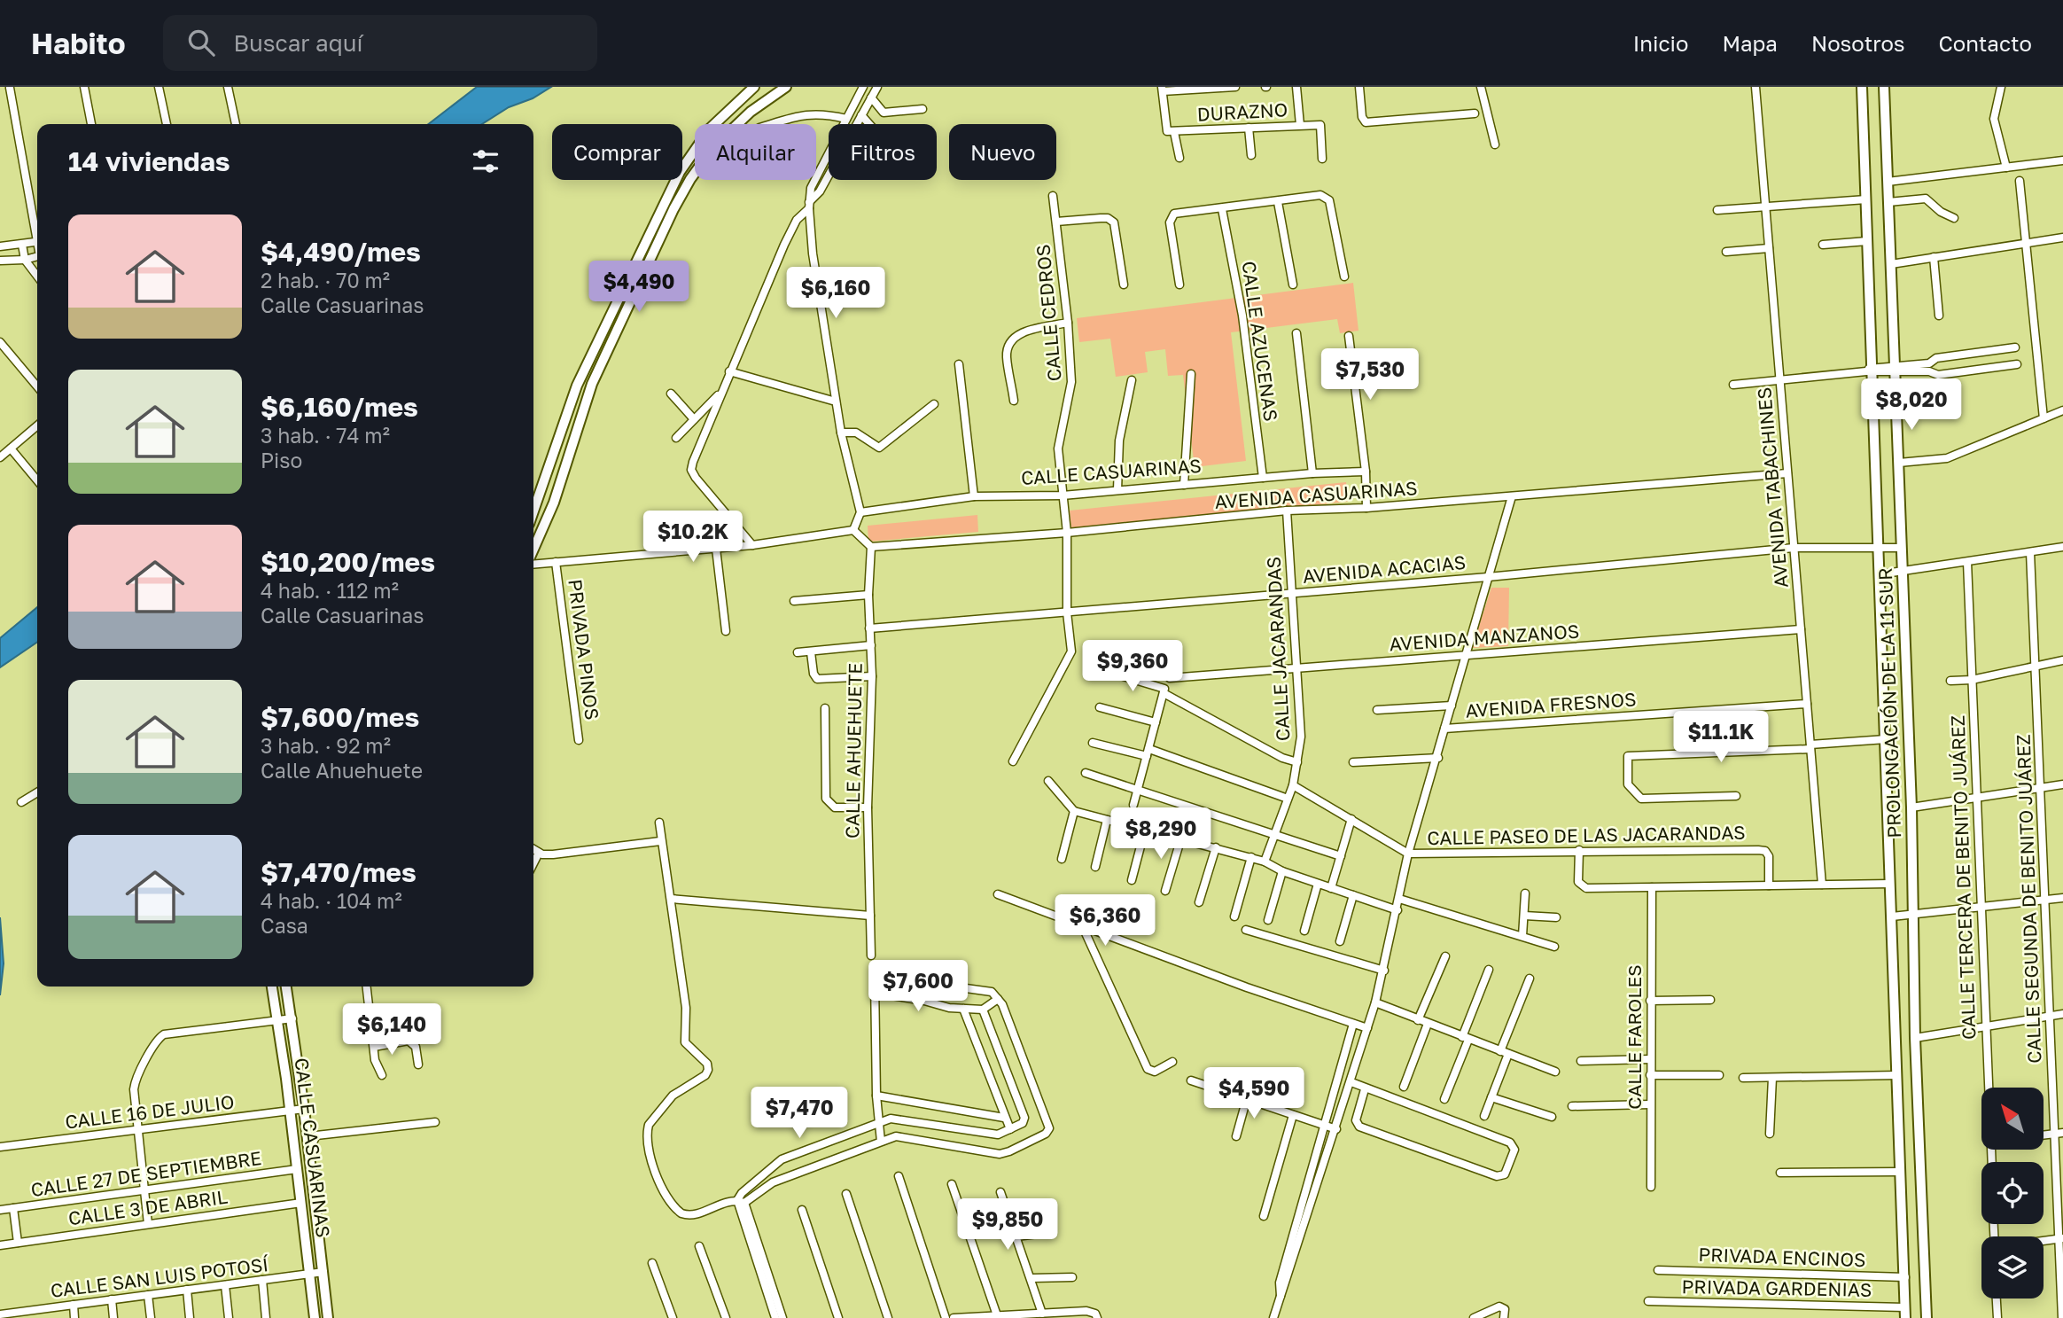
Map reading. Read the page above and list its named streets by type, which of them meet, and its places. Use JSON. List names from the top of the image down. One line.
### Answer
{"streets":{"main road":["CALLE CASUARINAS","PROLONGACIÓN DE LA 11 SUR"],"street":["DURAZNO","CALLE CEDROS","CALLE AZUCENAS","AVENIDA TABACHINES","AVENIDA CASUARINAS","AVENIDA ACACIAS","AVENIDA MANZANOS","CALLE JACARANDAS","PRIVADA PINOS","AVENIDA FRESNOS","CALLE AHUEHUETE","CALLE PASEO DE LAS JACARANDAS","CALLE TERCERA DE BENITO JUÁREZ","CALLE SEGUNDA DE BENITO JUÁREZ","CALLE FAROLES","CALLE 16 DE JULIO","CALLE 27 DE SEPTIEMBRE","CALLE 3 DE ABRIL","PRIVADA ENCINOS","CALLE SAN LUIS POTOSÍ","PRIVADA GARDENIAS"]},"crossings":[["CALLE CEDROS","CALLE CASUARINAS"],["CALLE CEDROS","AVENIDA CASUARINAS"],["CALLE CEDROS","AVENIDA ACACIAS"],["CALLE AZUCENAS","CALLE CASUARINAS"],["CALLE CASUARINAS","CALLE 16 DE JULIO"],["CALLE CASUARINAS","CALLE 27 DE SEPTIEMBRE"],["CALLE CASUARINAS","CALLE 3 DE ABRIL"],["CALLE CASUARINAS","CALLE SAN LUIS POTOSÍ"],["AVENIDA TABACHINES","AVENIDA CASUARINAS"],["AVENIDA TABACHINES","AVENIDA ACACIAS"],["AVENIDA TABACHINES","AVENIDA MANZANOS"],["AVENIDA TABACHINES","AVENIDA FRESNOS"],["AVENIDA CASUARINAS","CALLE JACARANDAS"],["AVENIDA CASUARINAS","CALLE AHUEHUETE"],["AVENIDA ACACIAS","CALLE JACARANDAS"],["AVENIDA ACACIAS","PROLONGACIÓN DE LA 11 SUR"],["AVENIDA ACACIAS","CALLE AHUEHUETE"],["AVENIDA MANZANOS","CALLE JACARANDAS"],["PROLONGACIÓN DE LA 11 SUR","PRIVADA ENCINOS"],["PROLONGACIÓN DE LA 11 SUR","PRIVADA GARDENIAS"]],"north":"top left","page":{"header":"Habito","search":"Buscar aquí","nav":["Inicio","Mapa","Nosotros","Contacto"],"chip":["Comprar","Alquilar","Filtros","Nuevo"],"heading":"14 viviendas","list":[{"name":"$4,490/mes","note":"2 hab. · 70 m² · Calle Casuarinas"},{"name":"$6,160/mes","note":"3 hab. · 74 m² · Piso"},{"name":"$10,200/mes","note":"4 hab. · 112 m² · Calle Casuarinas"},{"name":"$7,600/mes","note":"3 hab. · 92 m² · Calle Ahuehuete"},{"name":"$7,470/mes","note":"4 hab. · 104 m² · Casa"}],"price":["$4,490","$6,160","$7,530","$8,020","$10.2K","$9,360","$11.1K","$8,290","$6,360","$7,600","$6,140","$4,590","$7,470","$9,850"]}}
